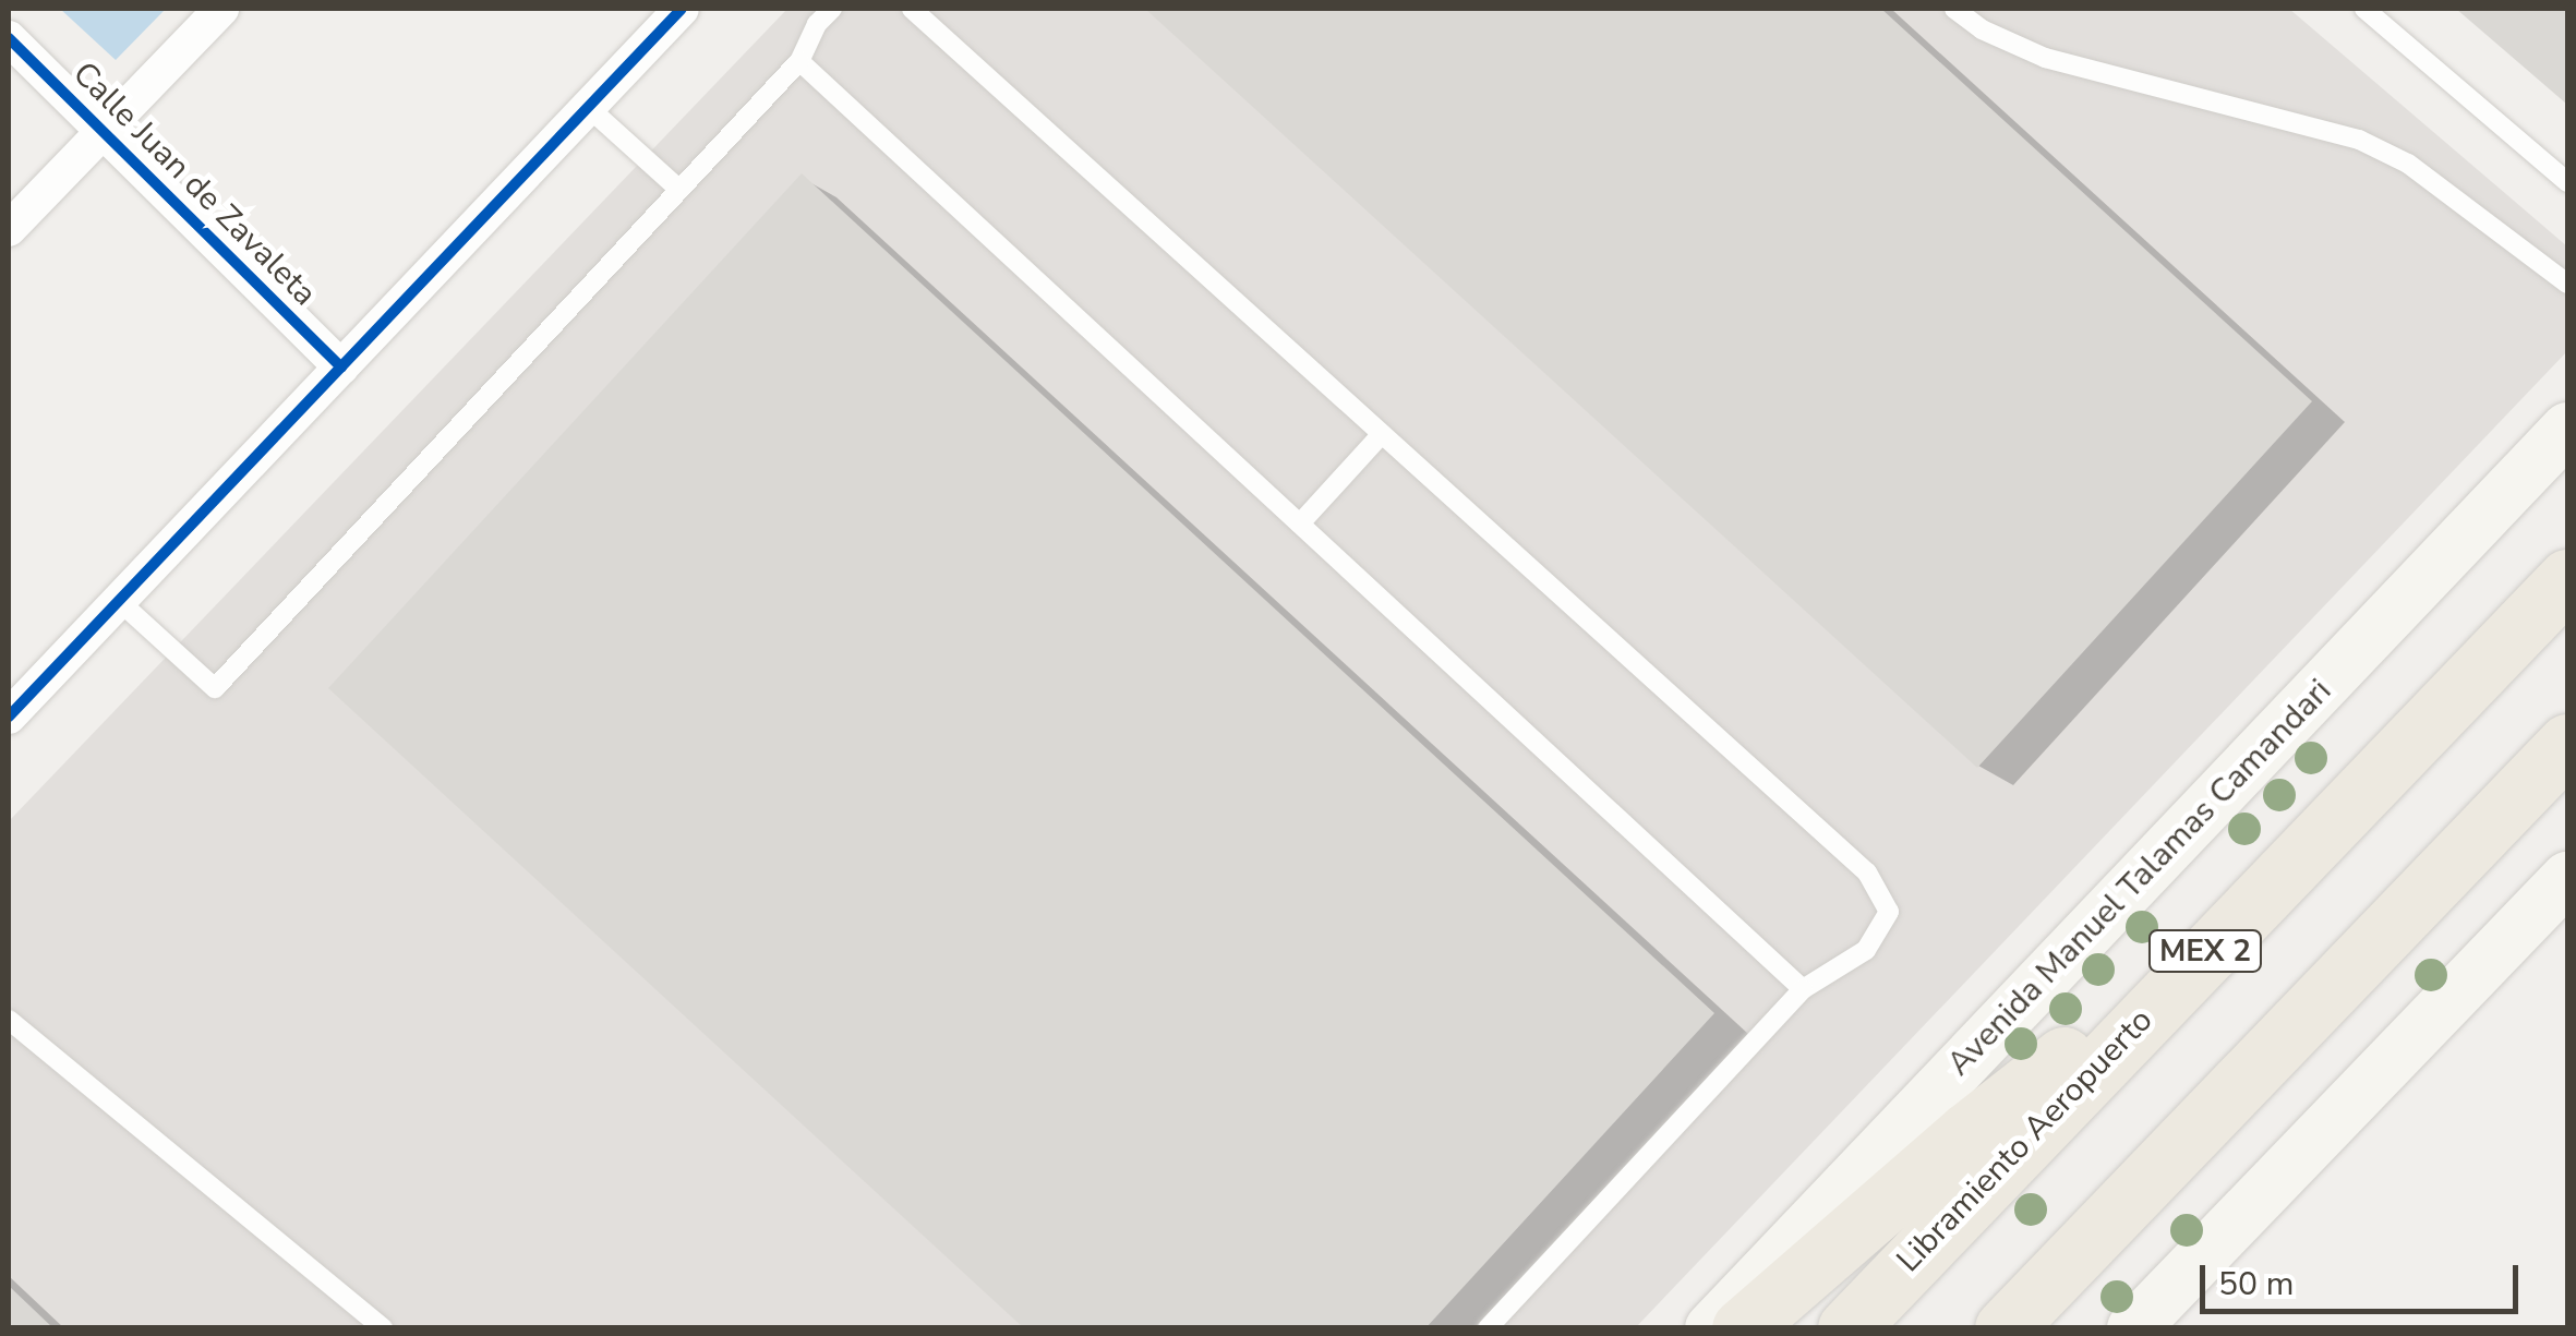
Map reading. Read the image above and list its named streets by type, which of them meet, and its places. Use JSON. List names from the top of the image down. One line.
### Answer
{"streets":{"highway":["MEX 2","Libramiento Aeropuerto"],"main road":["Avenida Manuel Talamas Camandari"],"street":["Calle Juan de Zavaleta"]},"scale_bar":"50 m"}
